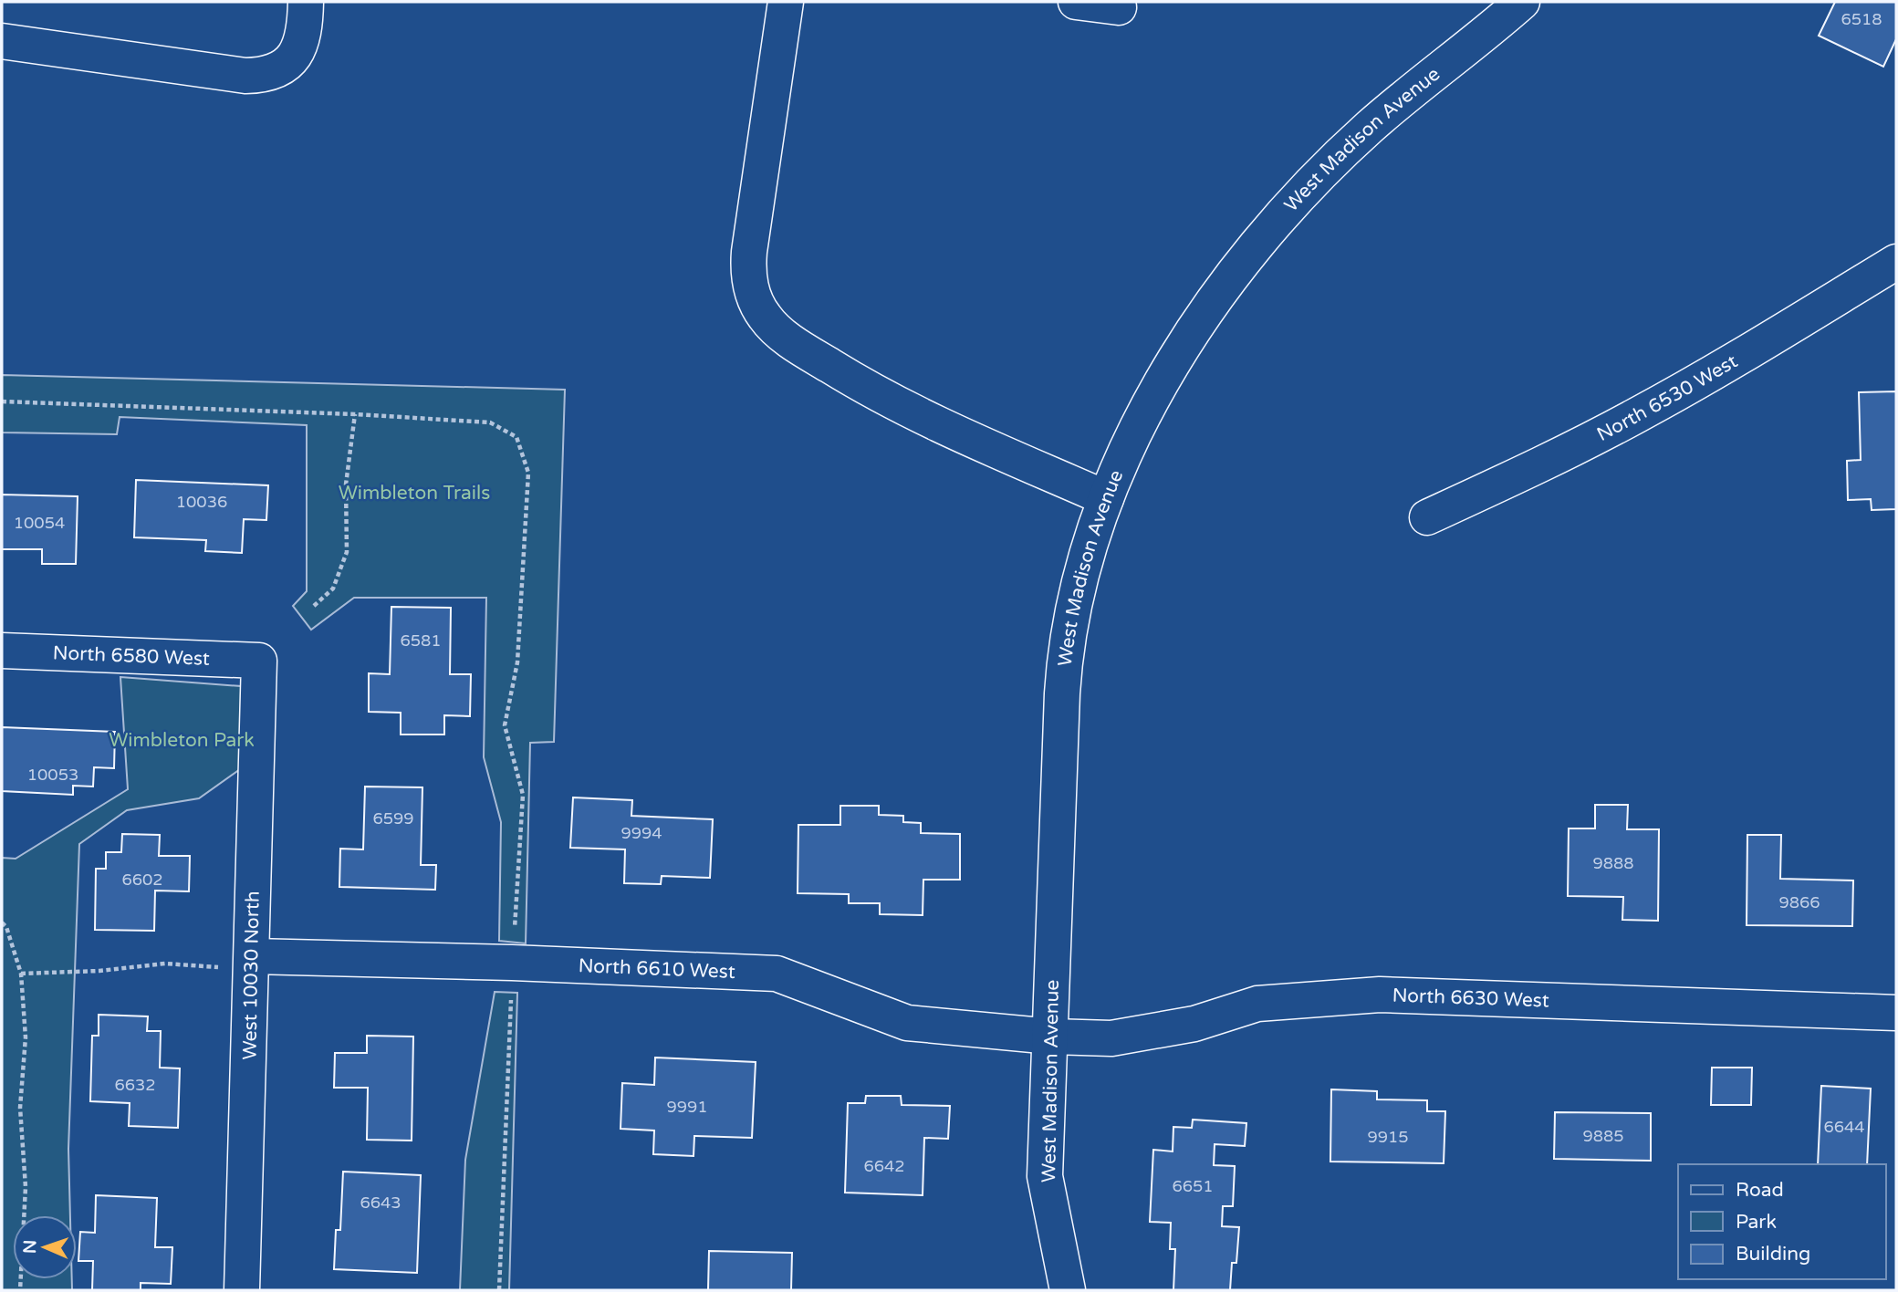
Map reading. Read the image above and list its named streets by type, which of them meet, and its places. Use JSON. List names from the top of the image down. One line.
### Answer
{"streets":{"street":["West Madison Avenue","North 6530 West","North 6580 West","North 6610 West","West 10030 North","North 6630 West"]},"crossings":[["West Madison Avenue","North 6610 West"],["West Madison Avenue","North 6630 West"],["North 6580 West","West 10030 North"],["North 6610 West","West 10030 North"],["North 6610 West","North 6630 West"]],"parks":["Wimbleton Trails","Wimbleton Park"],"house_numbers":["6518","10036","10054","6581","10053","6599","9994","9888","6602","9866","6632","9991","6644","9885","9915","6642","6651","6643"],"legend":["Road","Park","Building"],"north":"left"}
